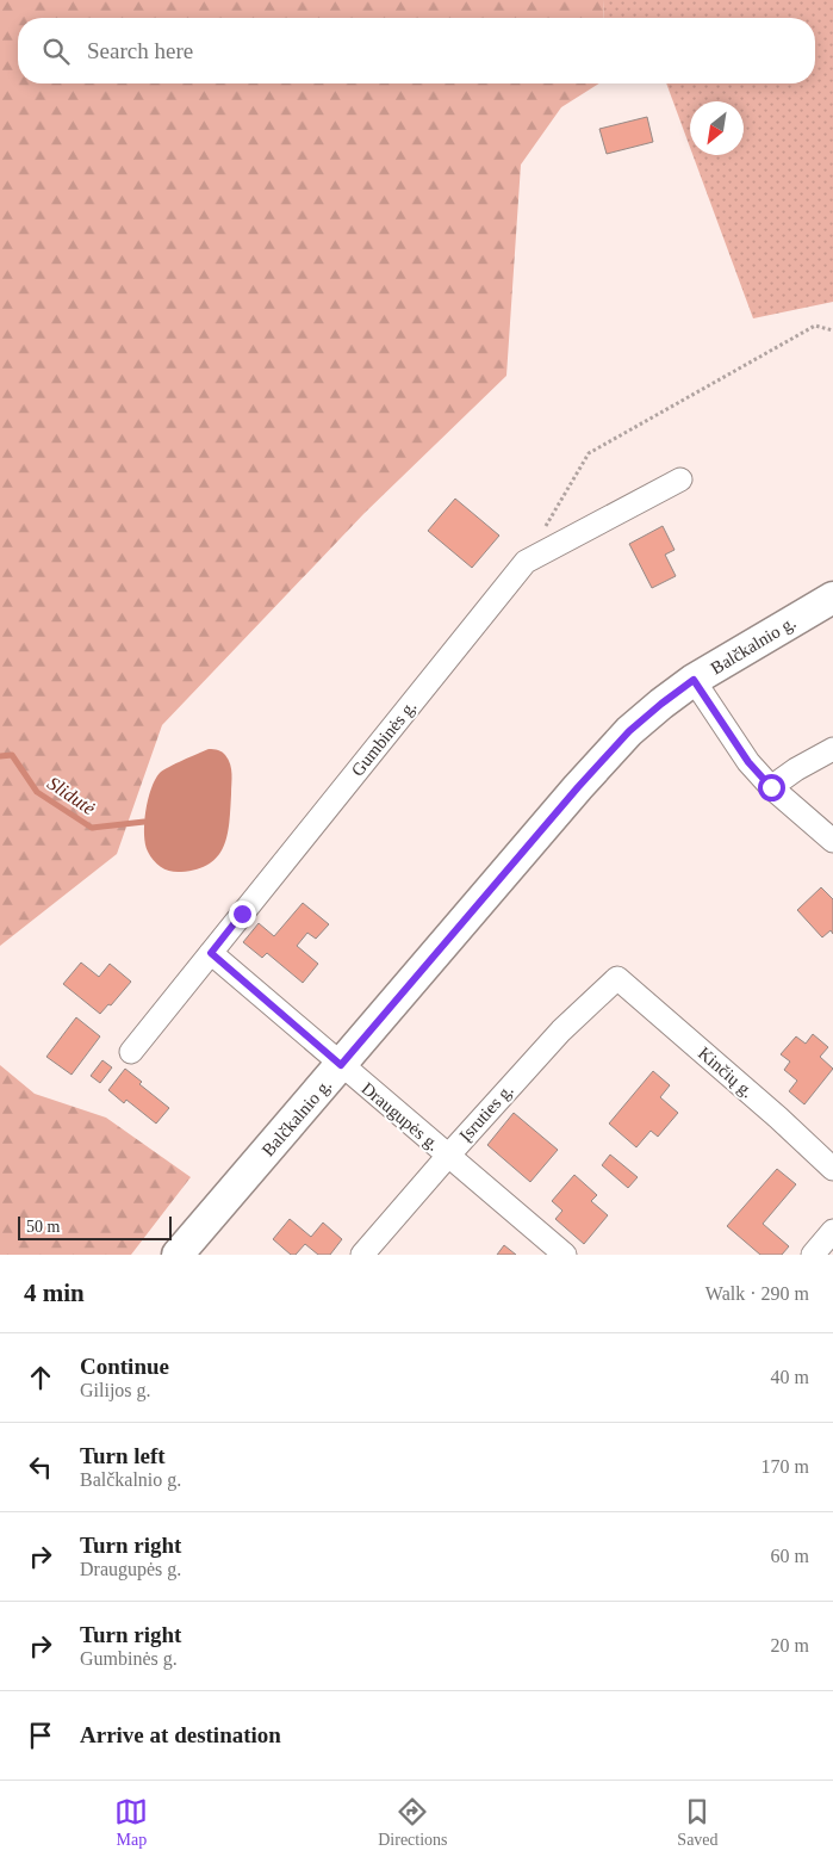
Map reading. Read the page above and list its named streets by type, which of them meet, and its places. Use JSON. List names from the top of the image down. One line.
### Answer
{"streets":{"street":["Balčkalnio g.","Gumbinės g.","Kinčių g.","Įsruties g.","Draugupės g."]},"crossings":[["Balčkalnio g.","Draugupės g."],["Gumbinės g.","Draugupės g."],["Kinčių g.","Įsruties g."],["Įsruties g.","Draugupės g."]],"water":["Slidutė"],"scale_bar":"50 m","north":"bottom left","page":{"search":"Search here","scale":"50 m","heading":["4 min","Walk · 290 m"],"list":[["Continue","Gilijos g.","40 m"],["Turn left","Balčkalnio g.","170 m"],["Turn right","Draugupės g.","60 m"],["Turn right","Gumbinės g.","20 m"],"Arrive at destination"],"nav":["Map","Directions","Saved"]}}
